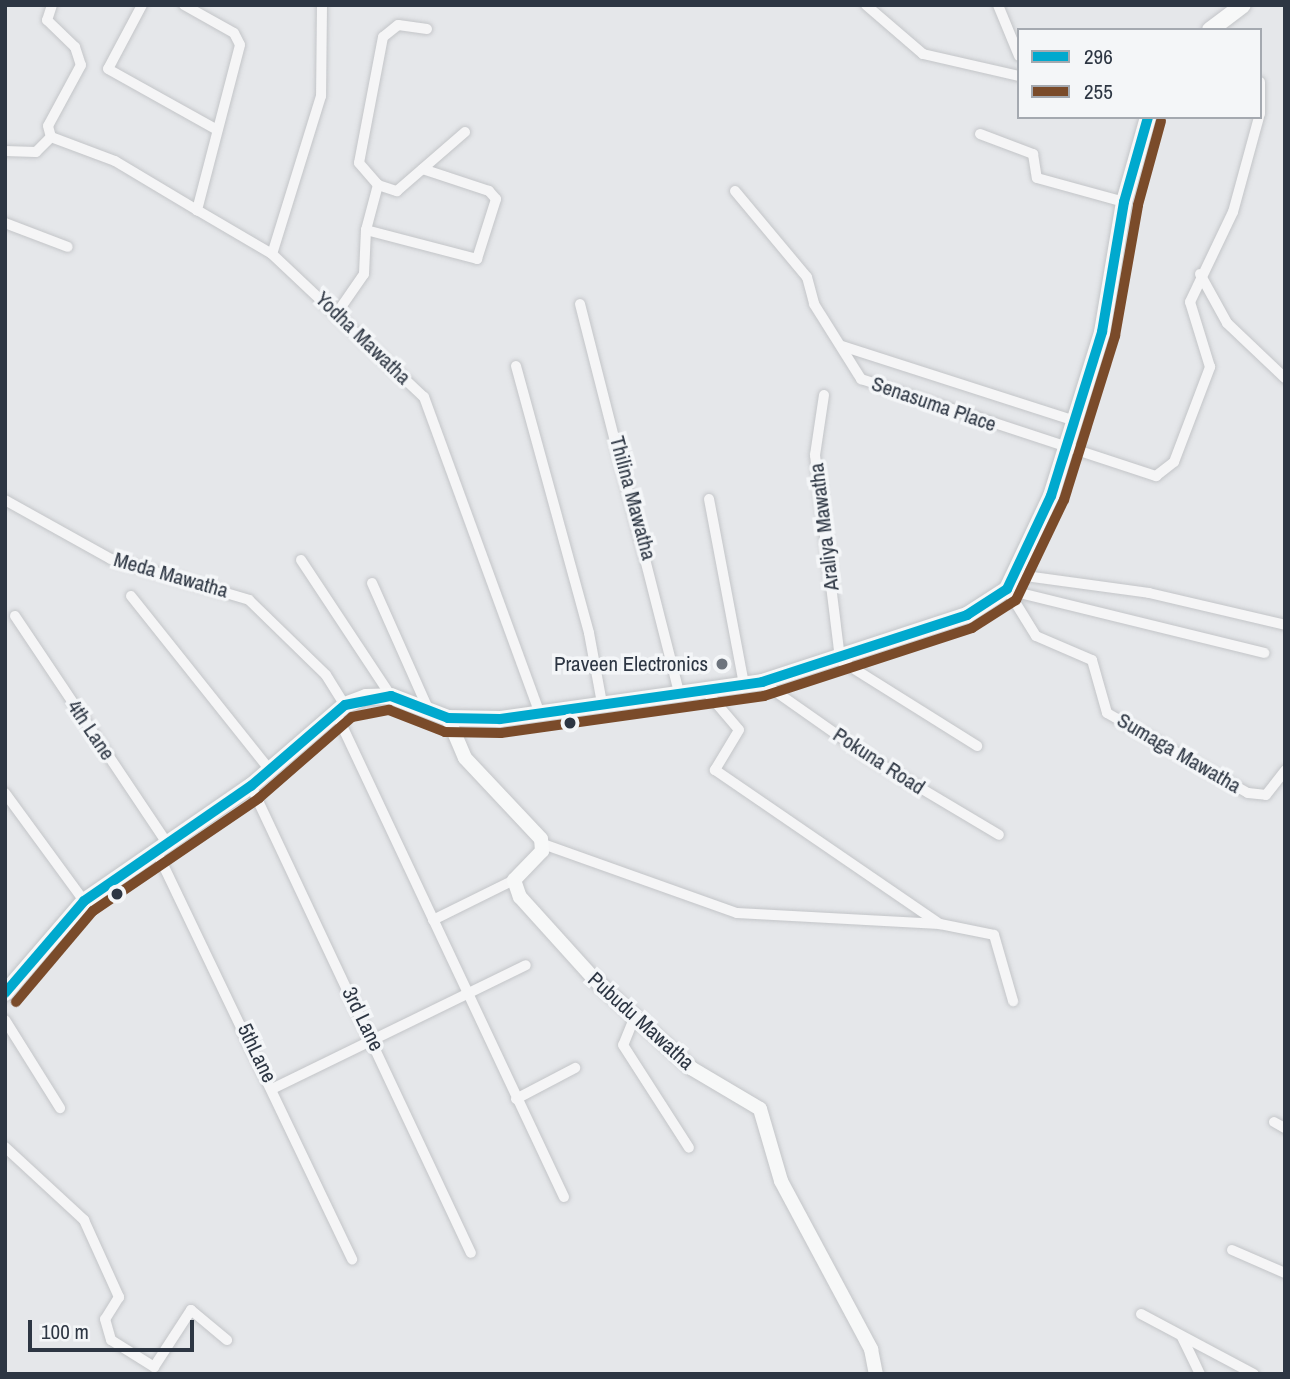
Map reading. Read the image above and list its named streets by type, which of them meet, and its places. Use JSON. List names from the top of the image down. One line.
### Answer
{"streets":{"street":["Yodha Mawatha","Senasuma Place","Thilina Mawatha","Araliya Mawatha","Meda Mawatha","4th Lane","Sumaga Mawatha","Pokuna Road","3rd Lane","Pubudu Mawatha","5thLane"]},"crossings":[["4th Lane","5thLane"]],"places":["Praveen Electronics"],"lines":["transit line 296","transit line 255"],"legend":["296","255"],"scale_bar":"100 m"}
